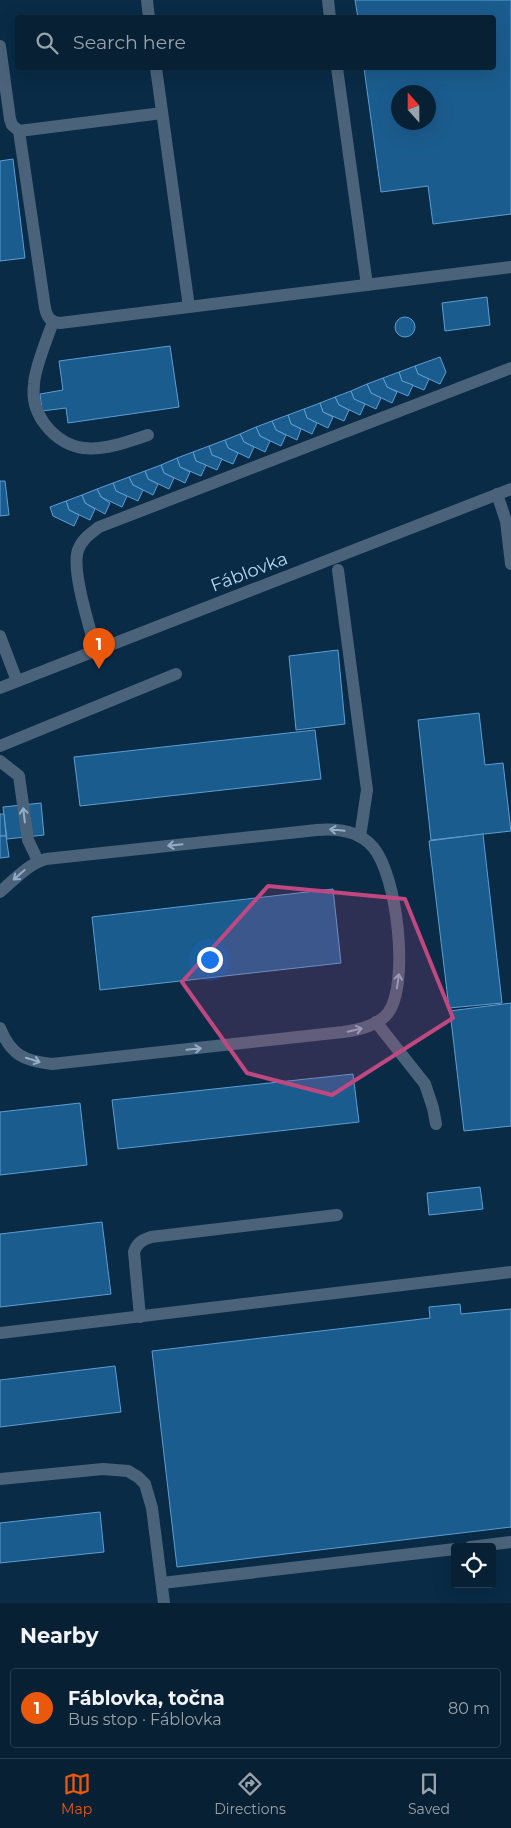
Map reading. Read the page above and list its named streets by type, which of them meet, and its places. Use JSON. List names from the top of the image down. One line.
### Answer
{"streets":{"street":["Fáblovka"]},"north":"top","page":{"search":"Search here","pins":"1","heading":"Nearby","list":[{"mark":"1","name":"Fáblovka, točna","note":"Bus stop · Fáblovka","value":"80 m"}],"nav":["Map","Directions","Saved"]}}
